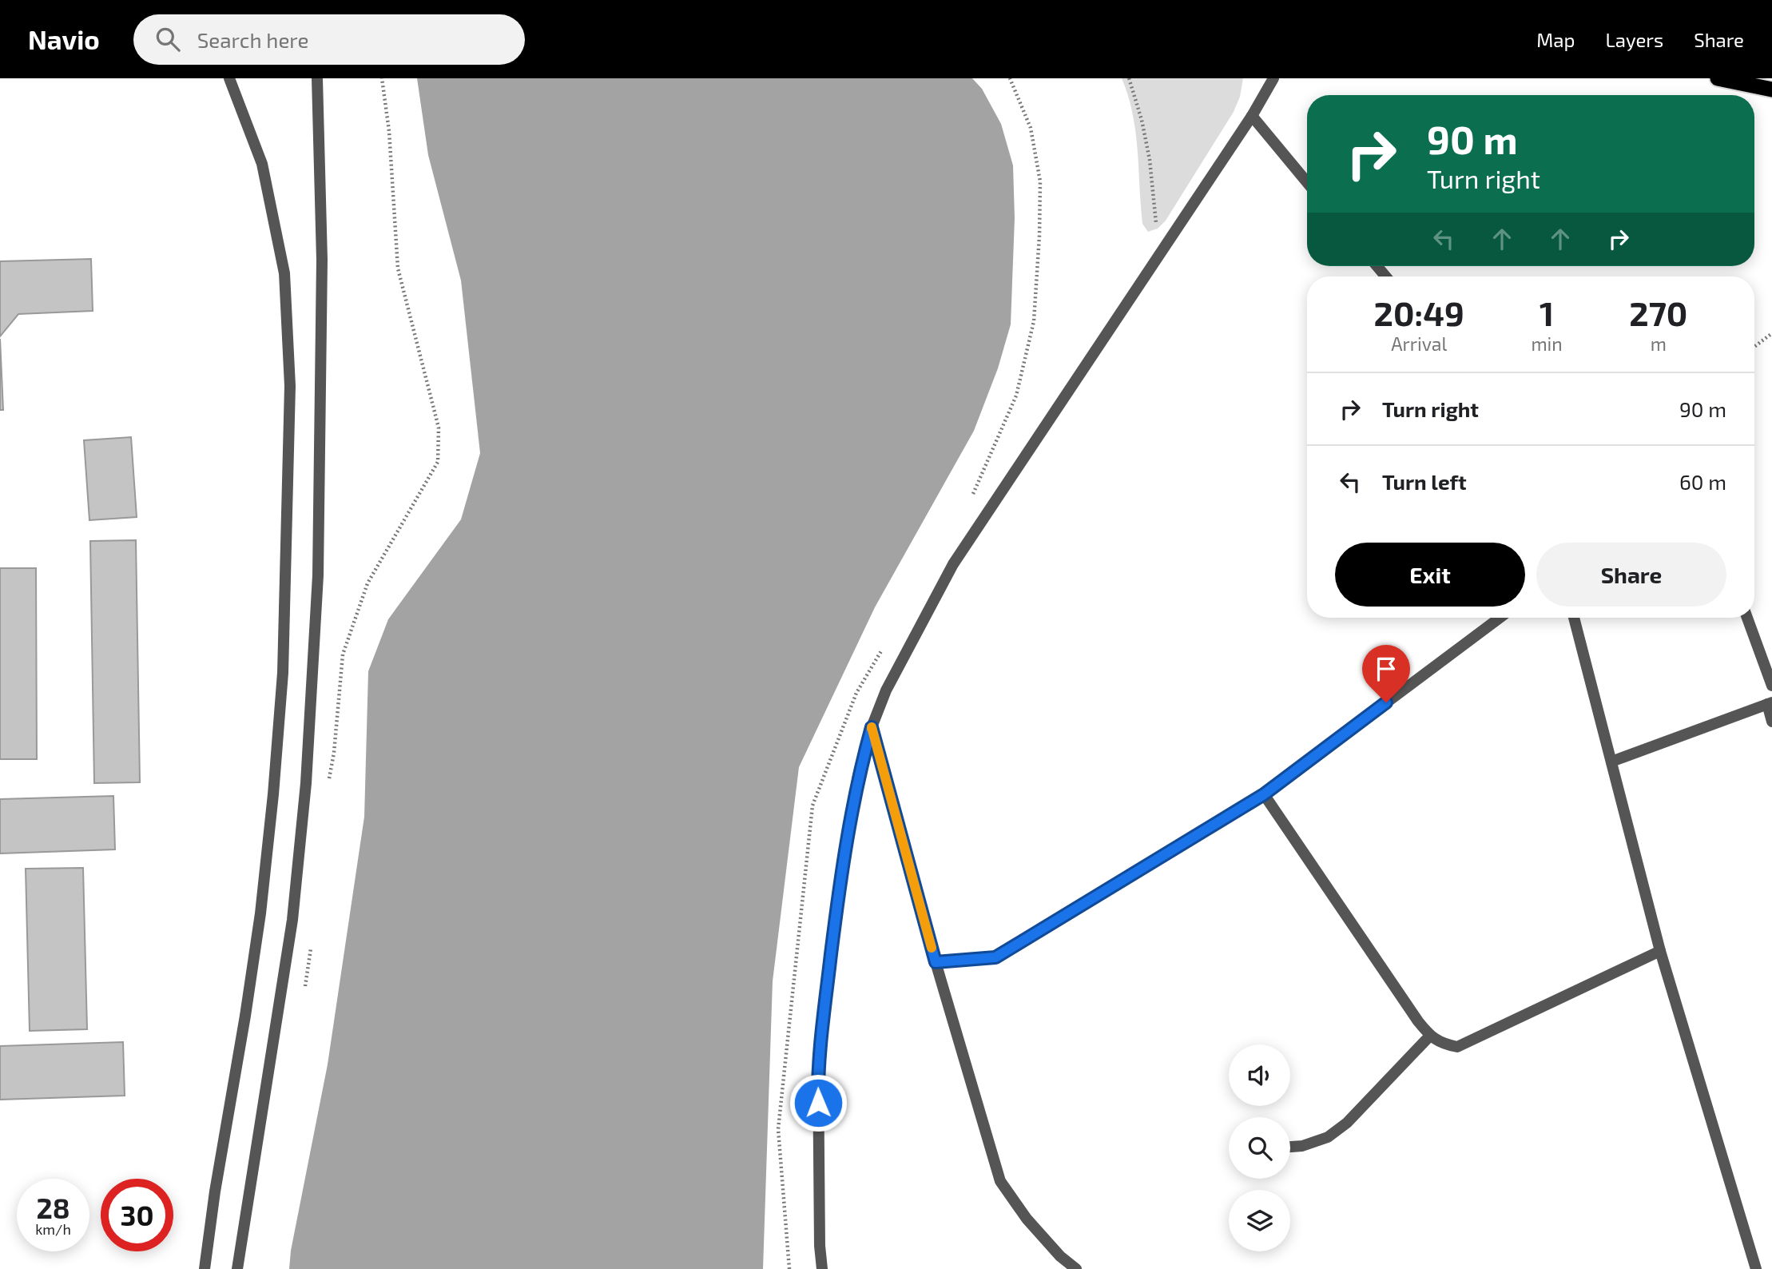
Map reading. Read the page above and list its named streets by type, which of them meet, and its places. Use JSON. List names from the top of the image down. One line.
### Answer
{"page":{"header":"Navio","search":"Search here","nav":["Map","Layers","Share"],"turn":["90 m","Turn right"],"eta":["20:49","Arrival","1","min","270","m"],"list":[{"name":"Turn right","value":"90 m"},{"name":"Turn left","value":"60 m"}],"buttons":["Exit","Share"],"speed":"28 km/h","limit":"30"}}
